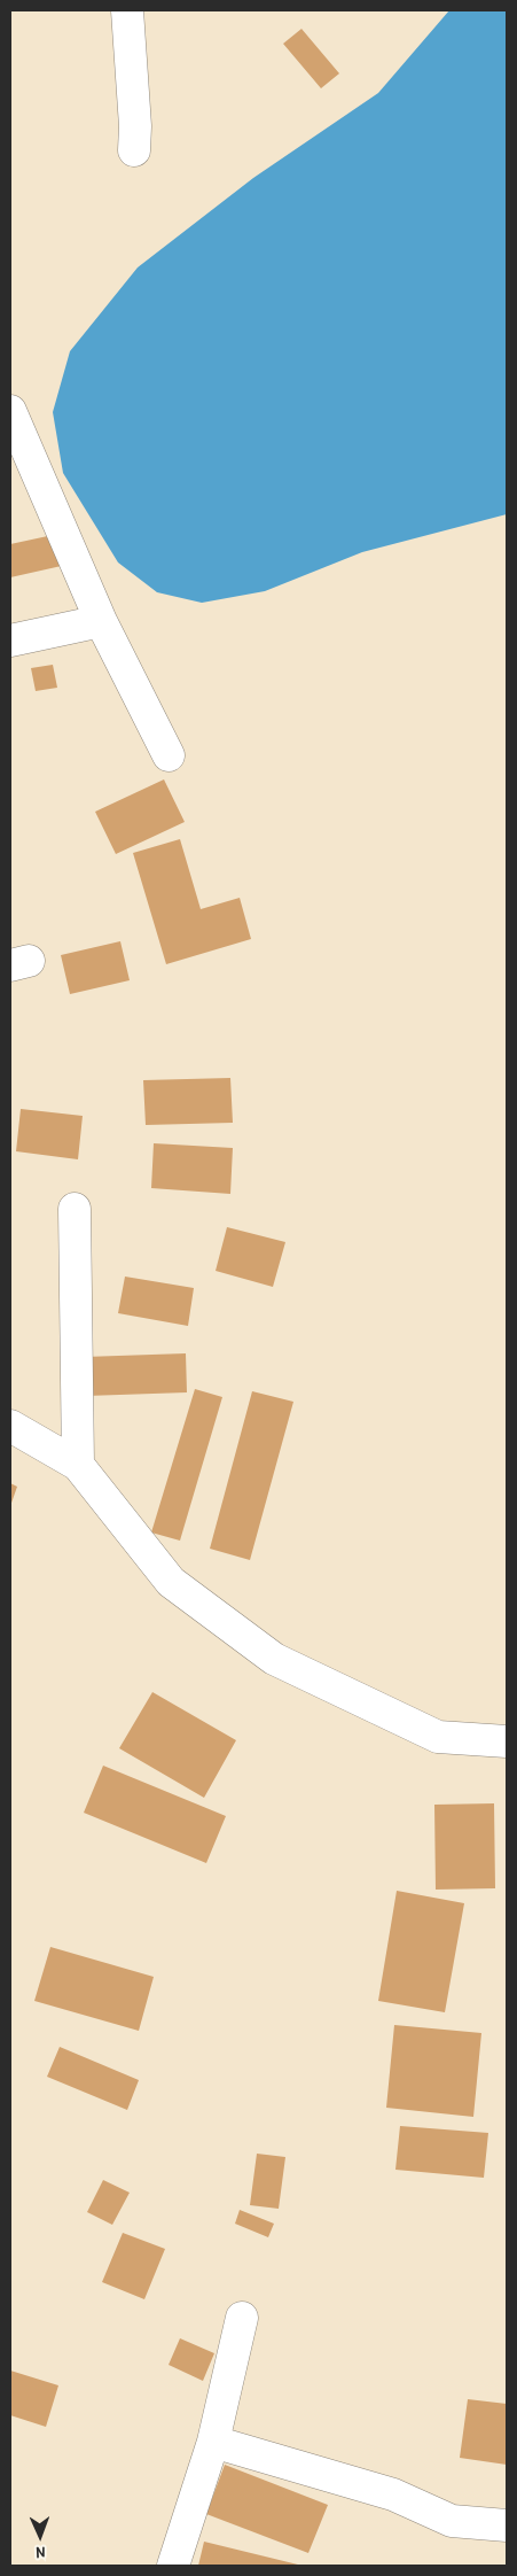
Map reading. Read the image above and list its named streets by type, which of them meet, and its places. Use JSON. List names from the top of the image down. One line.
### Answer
{"north":"bottom"}
